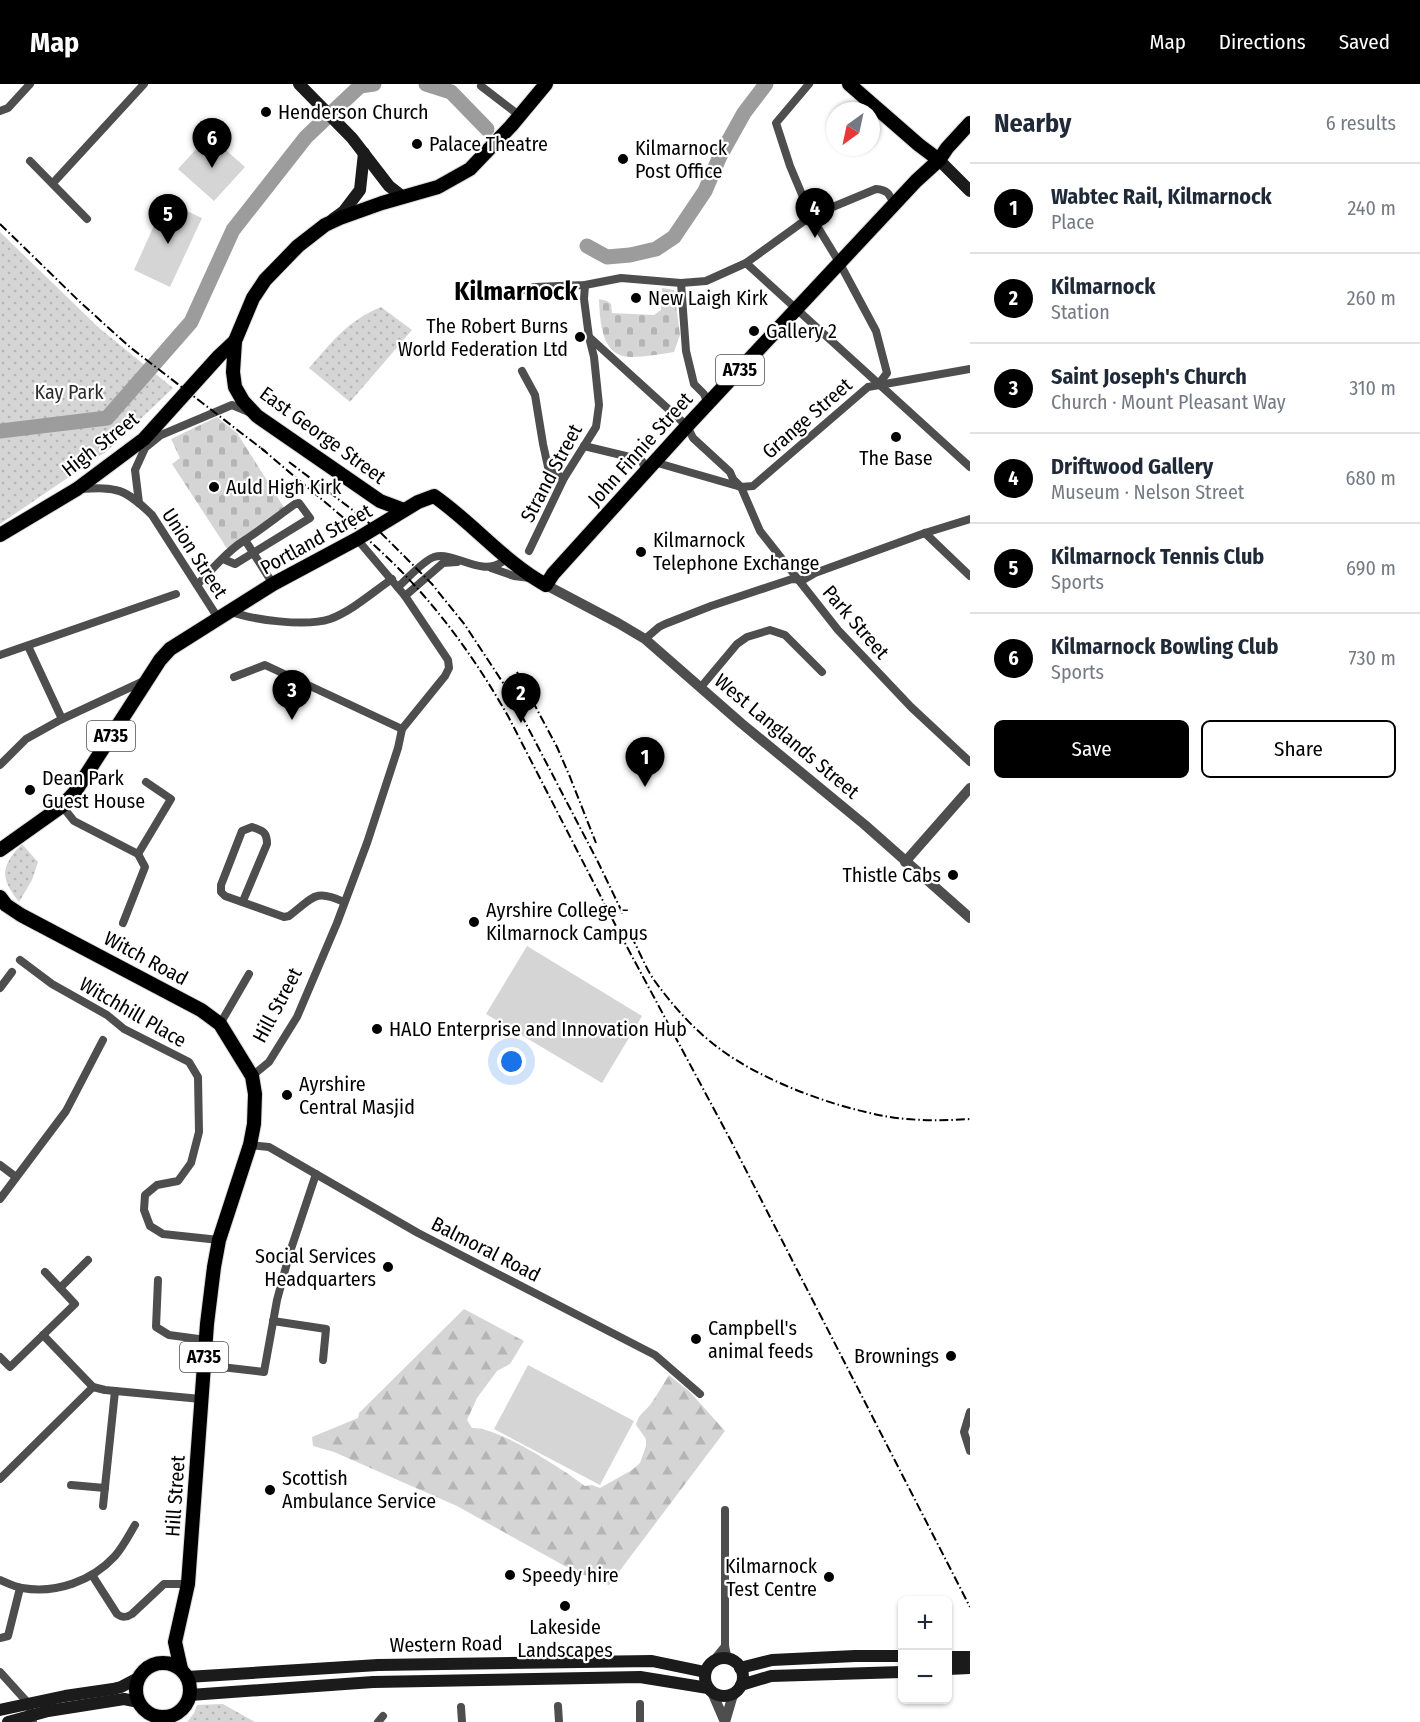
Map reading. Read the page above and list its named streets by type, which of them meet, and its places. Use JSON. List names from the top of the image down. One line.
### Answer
{"streets":{"main road":["A735","East George Street","High Street","John Finnie Street","Portland Street","Witch Road","Hill Street","Western Road"],"street":["Grange Street","Strand Street","Union Street","Park Street","West Langlands Street","Witchhill Place","Balmoral Road"]},"crossings":[["A735","John Finnie Street"],["A735","Portland Street"],["A735","Union Street"],["A735","West Langlands Street"],["A735","Hill Street"],["A735","Western Road"],["Grange Street","Park Street"],["East George Street","High Street"],["East George Street","Portland Street"],["High Street","Union Street"],["John Finnie Street","Park Street"],["John Finnie Street","West Langlands Street"],["Strand Street","Park Street"],["Portland Street","Union Street"],["Portland Street","Hill Street"],["Witch Road","Hill Street"],["Hill Street","Witchhill Place"],["Hill Street","Balmoral Road"],["Hill Street","Western Road"]],"districts":["Kilmarnock"],"parks":["Kay Park"],"places":["Henderson Church","Palace Theatre","Kilmarnock Post Office","New Laigh Kirk","Gallery 2","The Robert Burns World Federation Ltd","The Base","Auld High Kirk","Kilmarnock Telephone Exchange","Dean Park Guest House","Thistle Cabs","Ayrshire College - Kilmarnock Campus","HALO Enterprise and Innovation Hub","Ayrshire Central Masjid","Social Services Headquarters","Campbell's animal feeds","Brownings","Scottish Ambulance Service","Speedy hire","Kilmarnock Test Centre","Lakeside Landscapes"],"north":"bottom left","page":{"header":"Map","nav":["Map","Directions","Saved"],"heading":["Nearby","6 results"],"pins":["6","4","5","3","2","1"],"list":[{"mark":"1","name":"Wabtec Rail, Kilmarnock","note":"Place","value":"240 m"},{"mark":"2","name":"Kilmarnock","note":"Station","value":"260 m"},{"mark":"3","name":"Saint Joseph's Church","note":"Church · Mount Pleasant Way","value":"310 m"},{"mark":"4","name":"Driftwood Gallery","note":"Museum · Nelson Street","value":"680 m"},{"mark":"5","name":"Kilmarnock Tennis Club","note":"Sports","value":"690 m"},{"mark":"6","name":"Kilmarnock Bowling Club","note":"Sports","value":"730 m"}],"buttons":["Save","Share"],"map_buttons":["+","−"]}}
